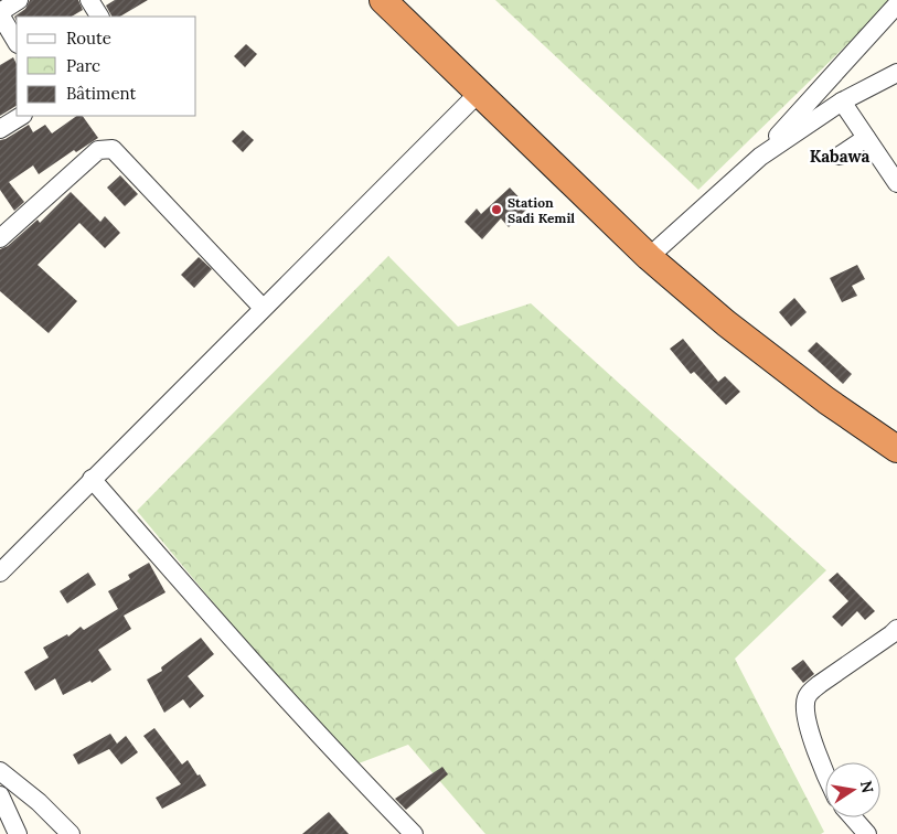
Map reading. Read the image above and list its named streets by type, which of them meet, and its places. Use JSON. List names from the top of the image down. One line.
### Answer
{"districts":["Kabawa"],"places":["Station Sadi Kemil"],"legend":["Route","Parc","Bâtiment"],"north":"right"}
